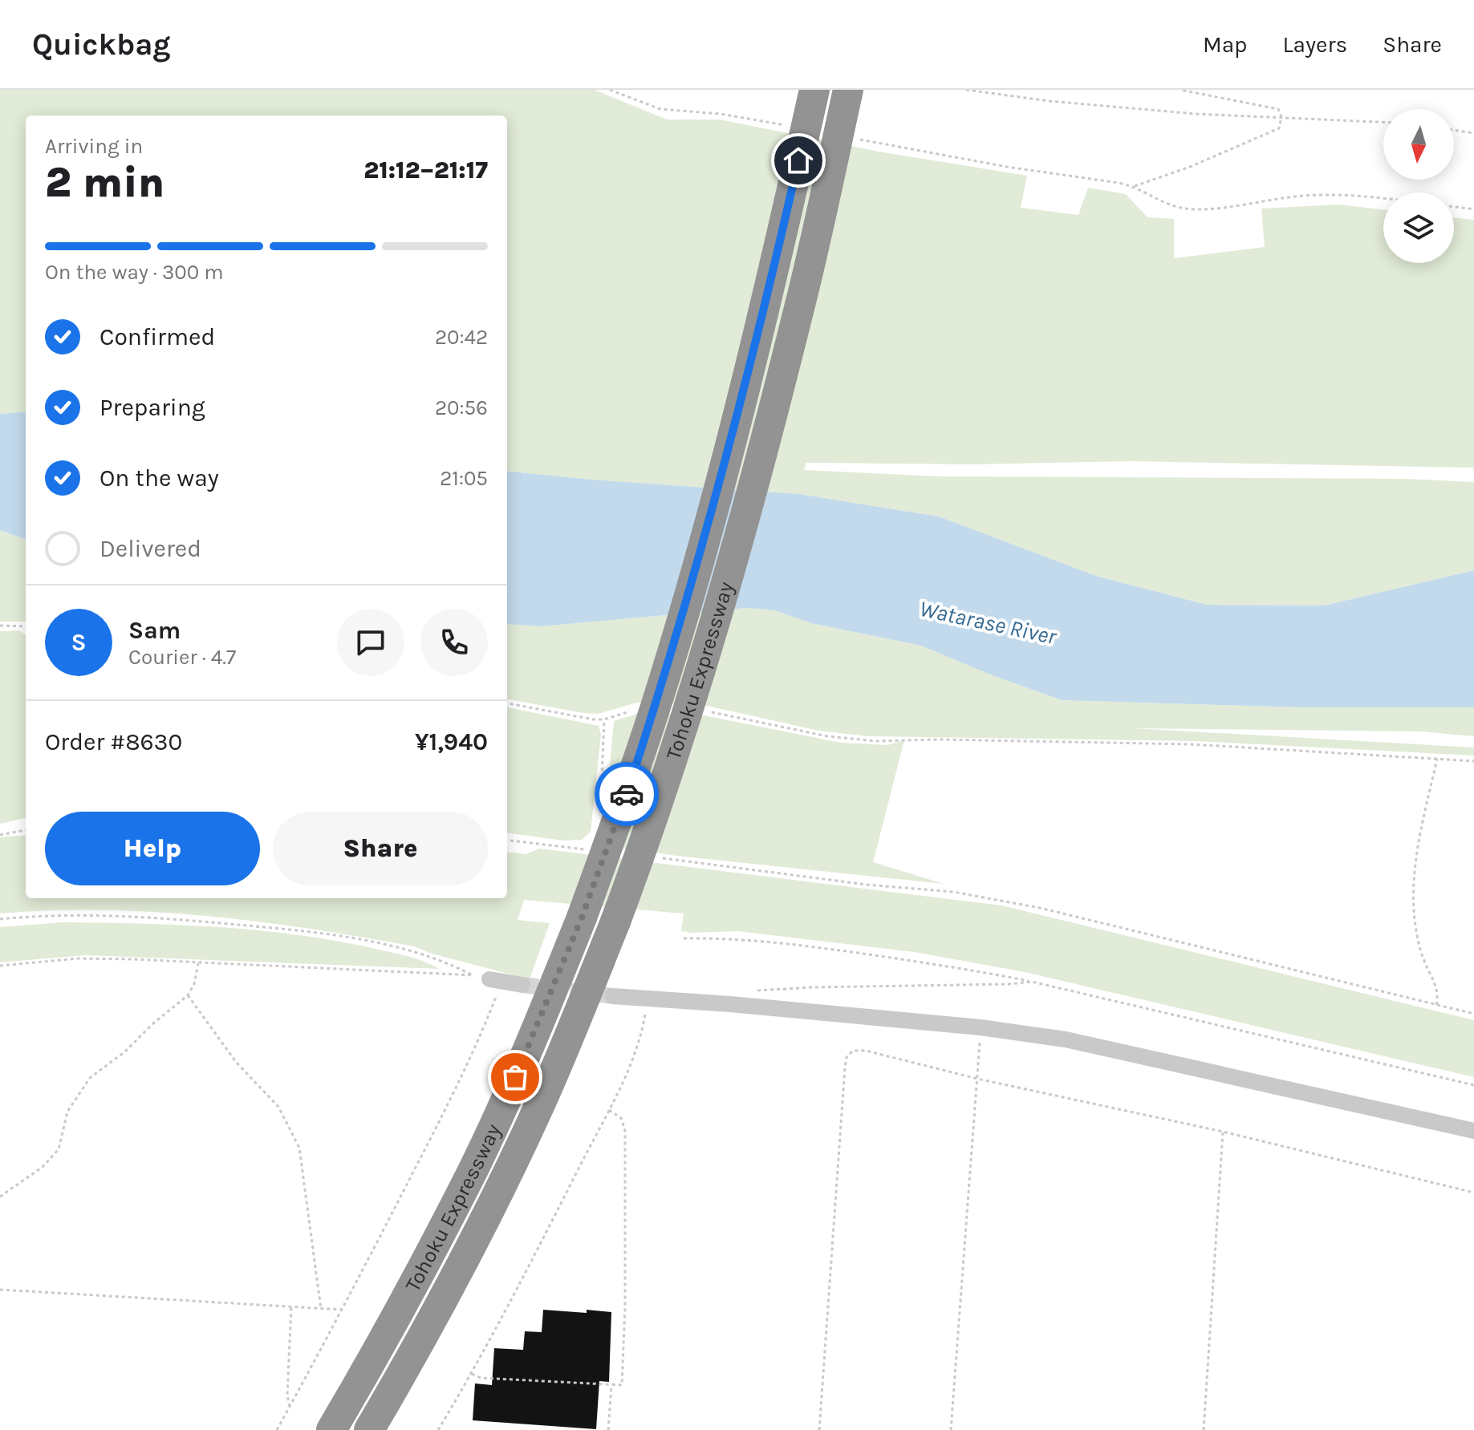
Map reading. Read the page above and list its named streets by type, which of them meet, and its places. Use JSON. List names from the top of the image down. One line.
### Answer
{"streets":{"highway":["Tohoku Expressway"]},"water":["Watarase River"],"north":"bottom","page":{"header":"Quickbag","nav":["Map","Layers","Share"],"heading":["2 min","Arriving in","21:12–21:17"],"panel":["Sam","Courier · 4.7","Order #8630","¥1,940"],"bar":"On the way · 300 m","list":[["Confirmed","20:42"],["Preparing","20:56"],["On the way","21:05"],"Delivered"],"round":"S","buttons":["Help","Share"]}}
